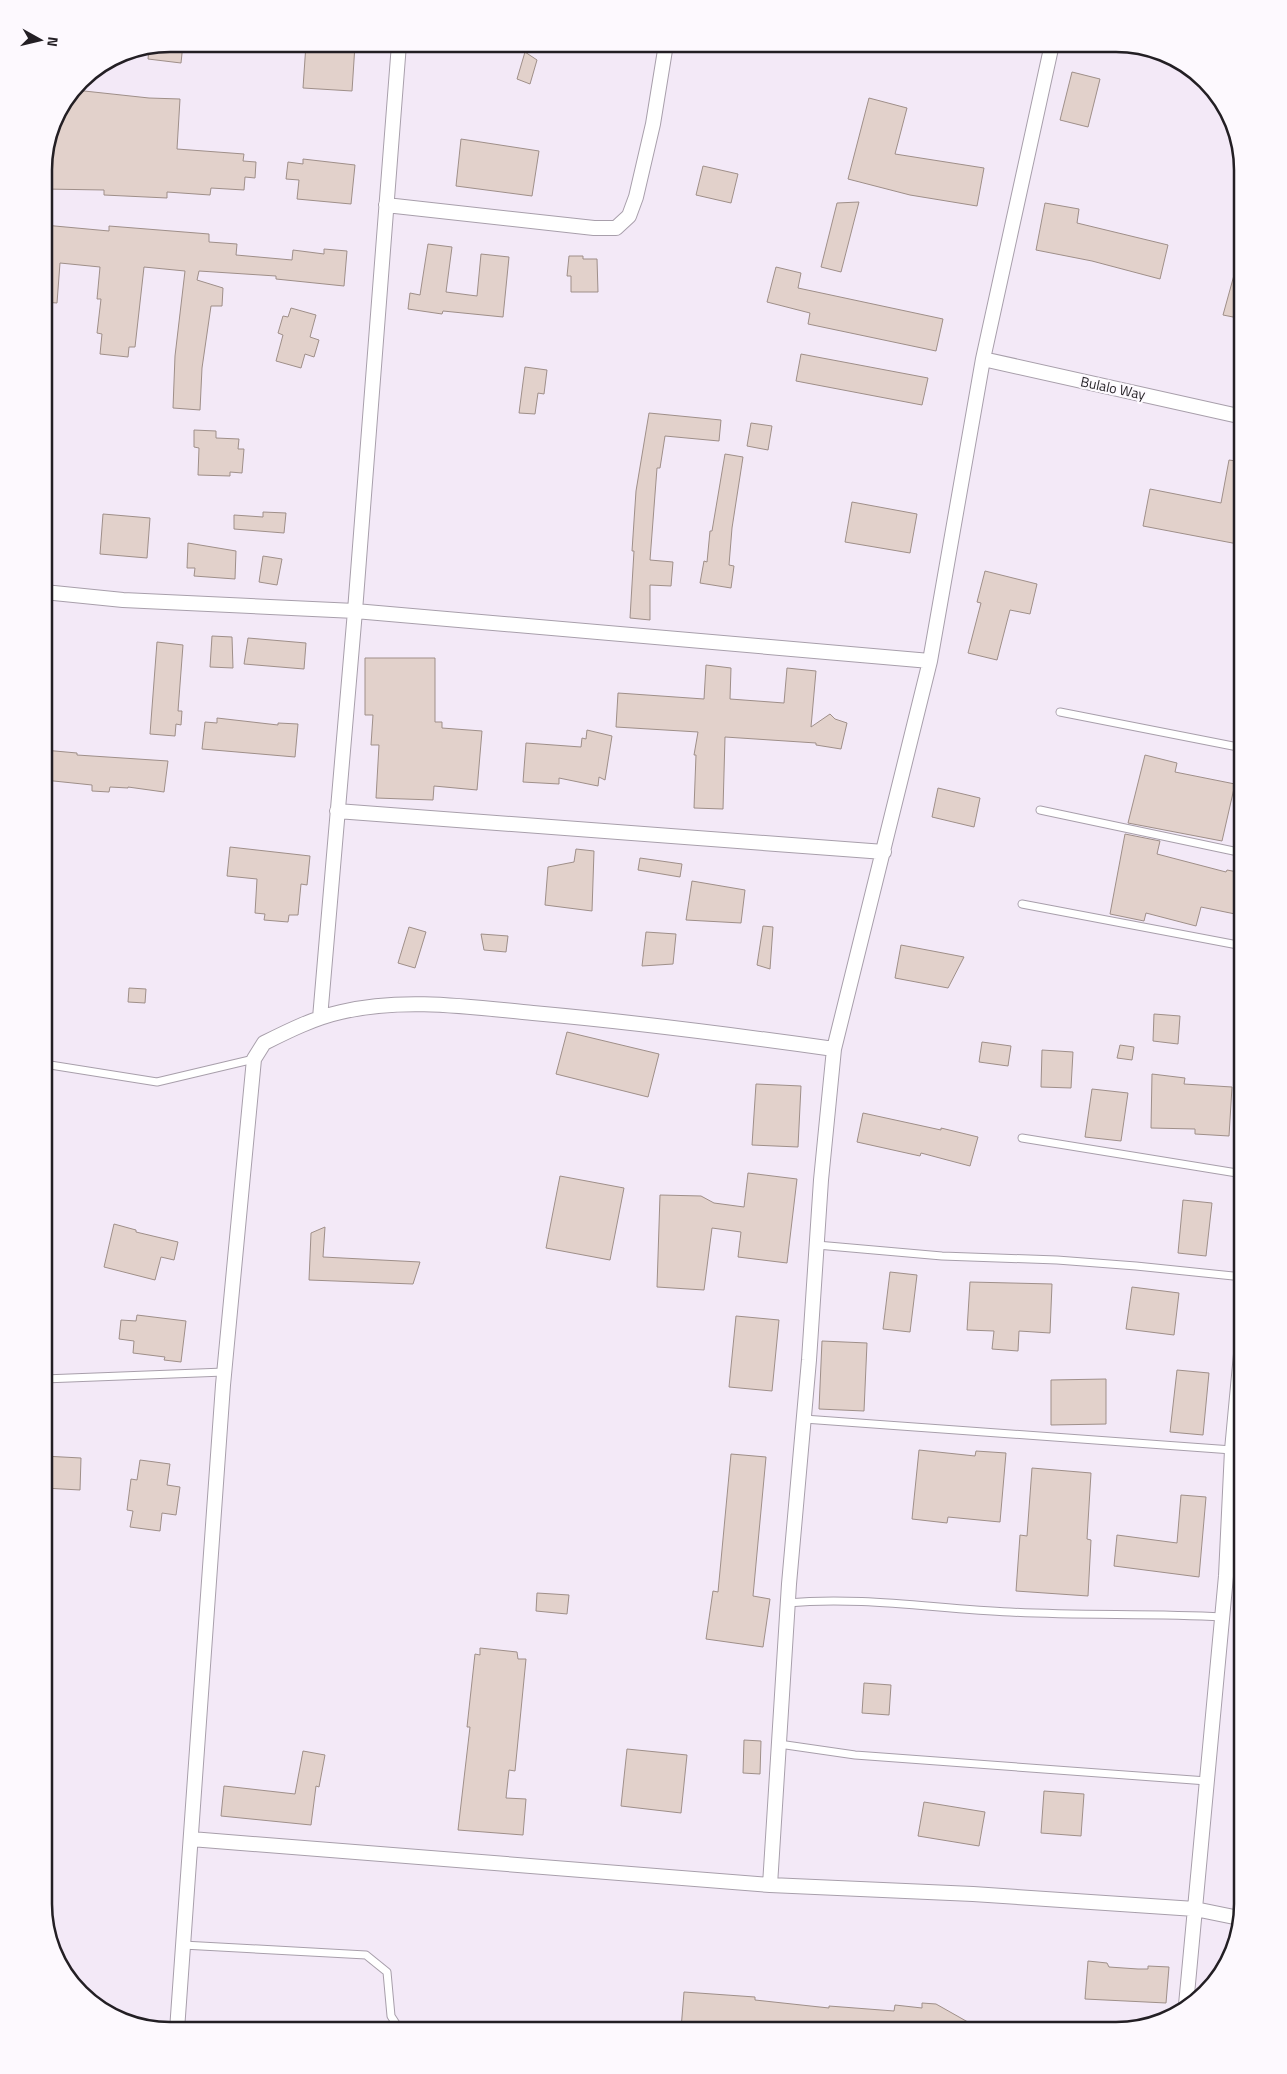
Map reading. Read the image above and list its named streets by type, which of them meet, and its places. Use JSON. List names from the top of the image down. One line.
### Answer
{"streets":{"street":["Bulalo Way"]},"north":"right"}
